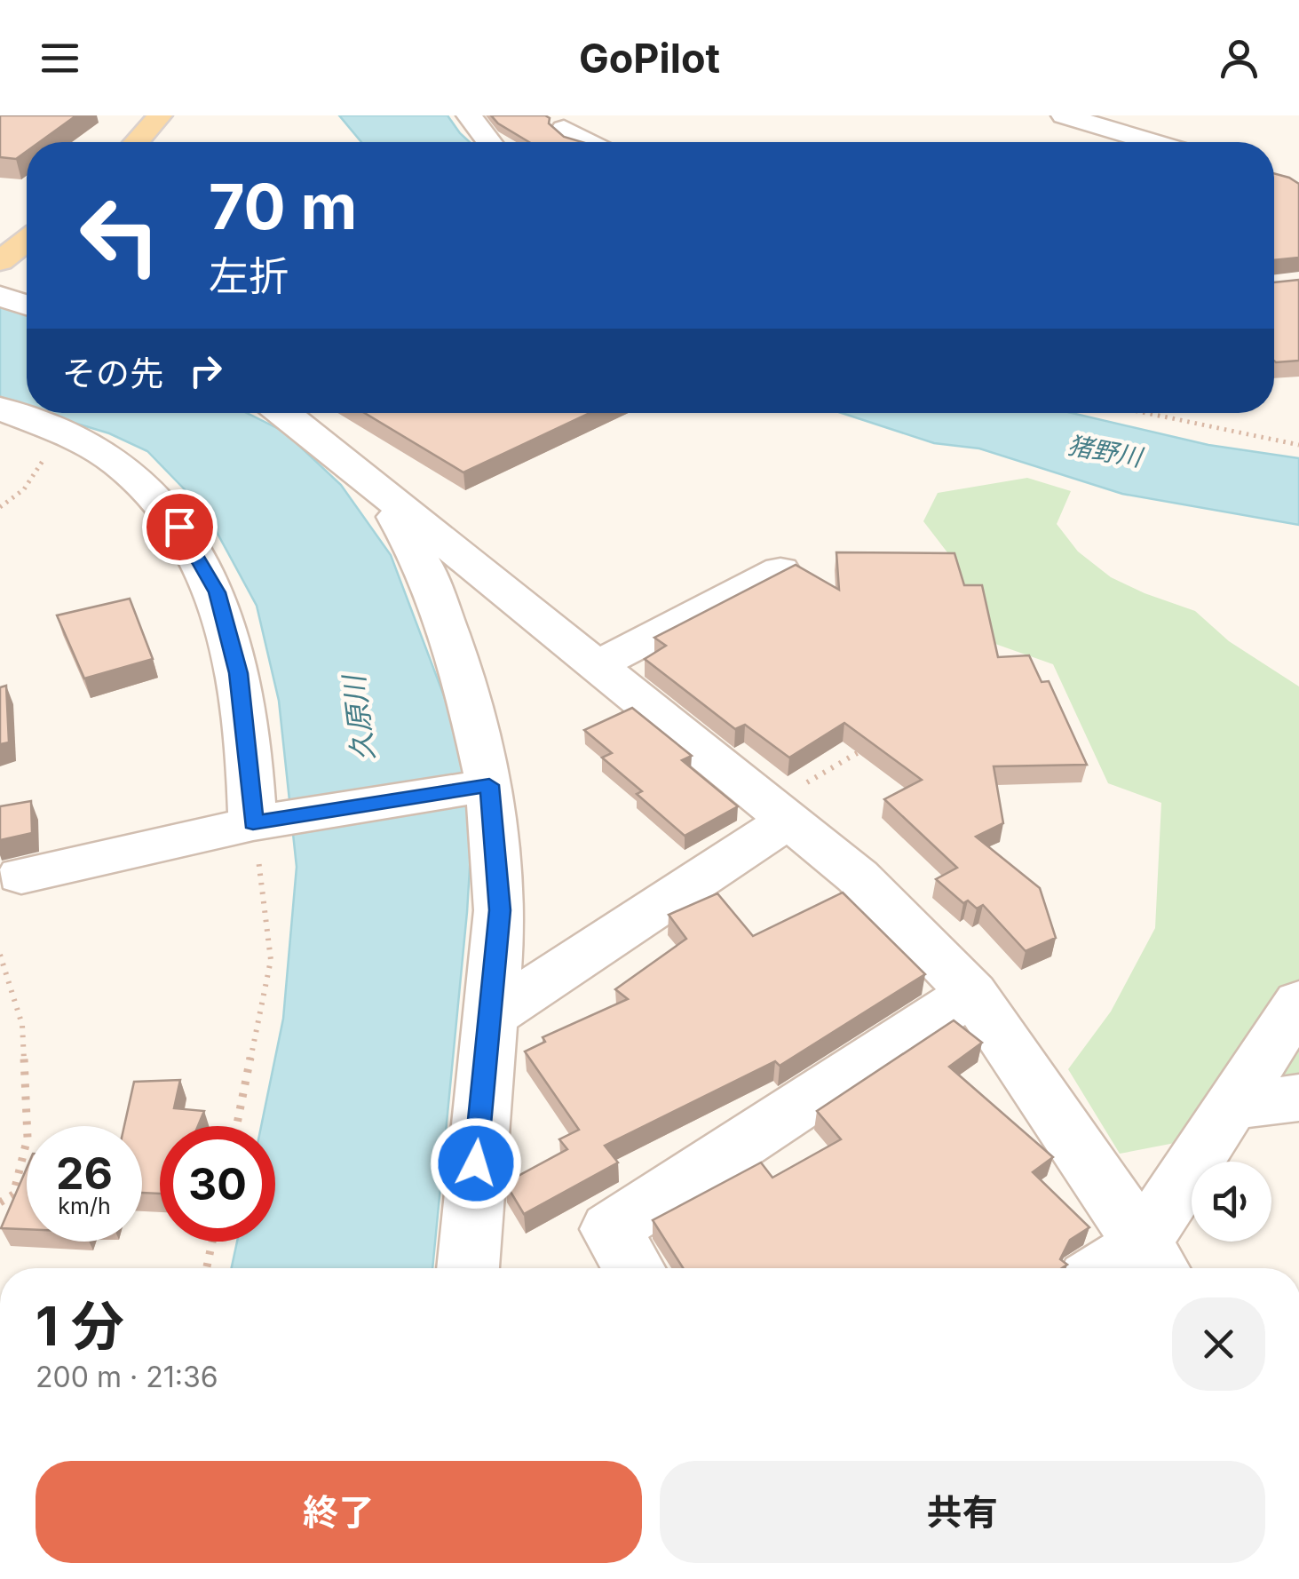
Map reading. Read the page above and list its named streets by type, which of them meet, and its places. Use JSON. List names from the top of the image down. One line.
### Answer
{"water":["猪野川","久原川"],"page":{"header":"GoPilot","turn":["70 m","左折"],"then":"その先","speed":"26 km/h","limit":"30","heading":["1 分","200 m · 21:36"],"buttons":["終了","共有"]}}
